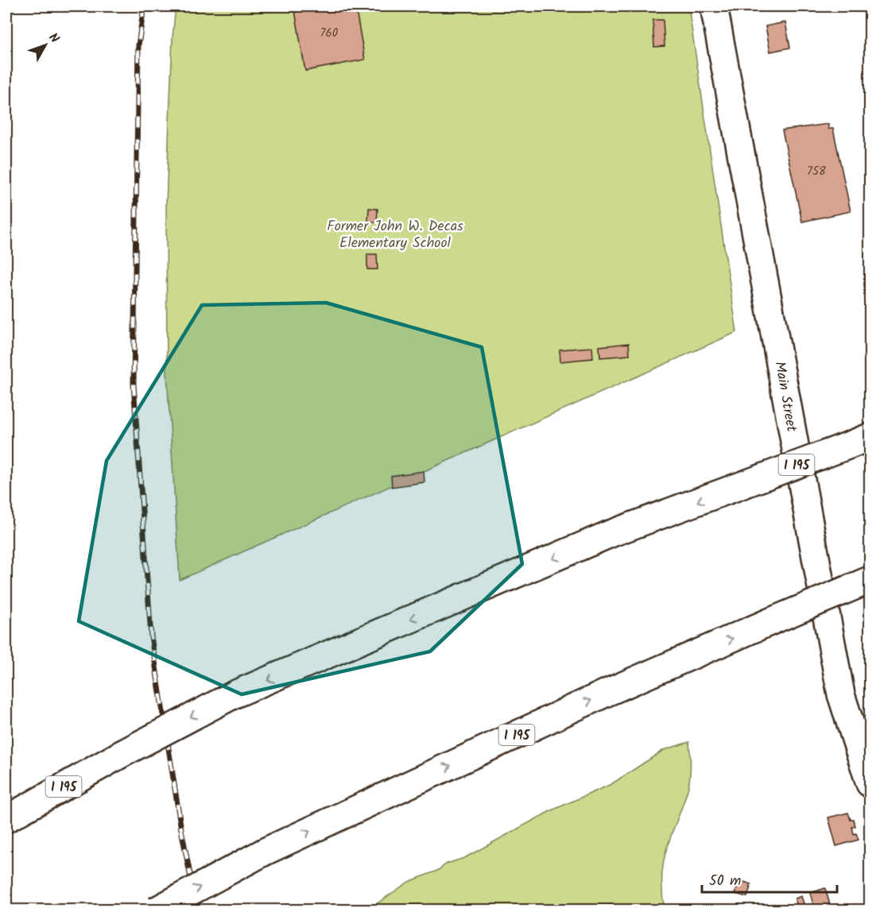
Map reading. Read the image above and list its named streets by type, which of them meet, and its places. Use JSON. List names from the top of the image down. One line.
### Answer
{"streets":{"main road":["Main Street","I 195"]},"parks":["Former John W. Decas Elementary School"],"house_numbers":["760","758"],"scale_bar":"50 m","north":"top right"}
